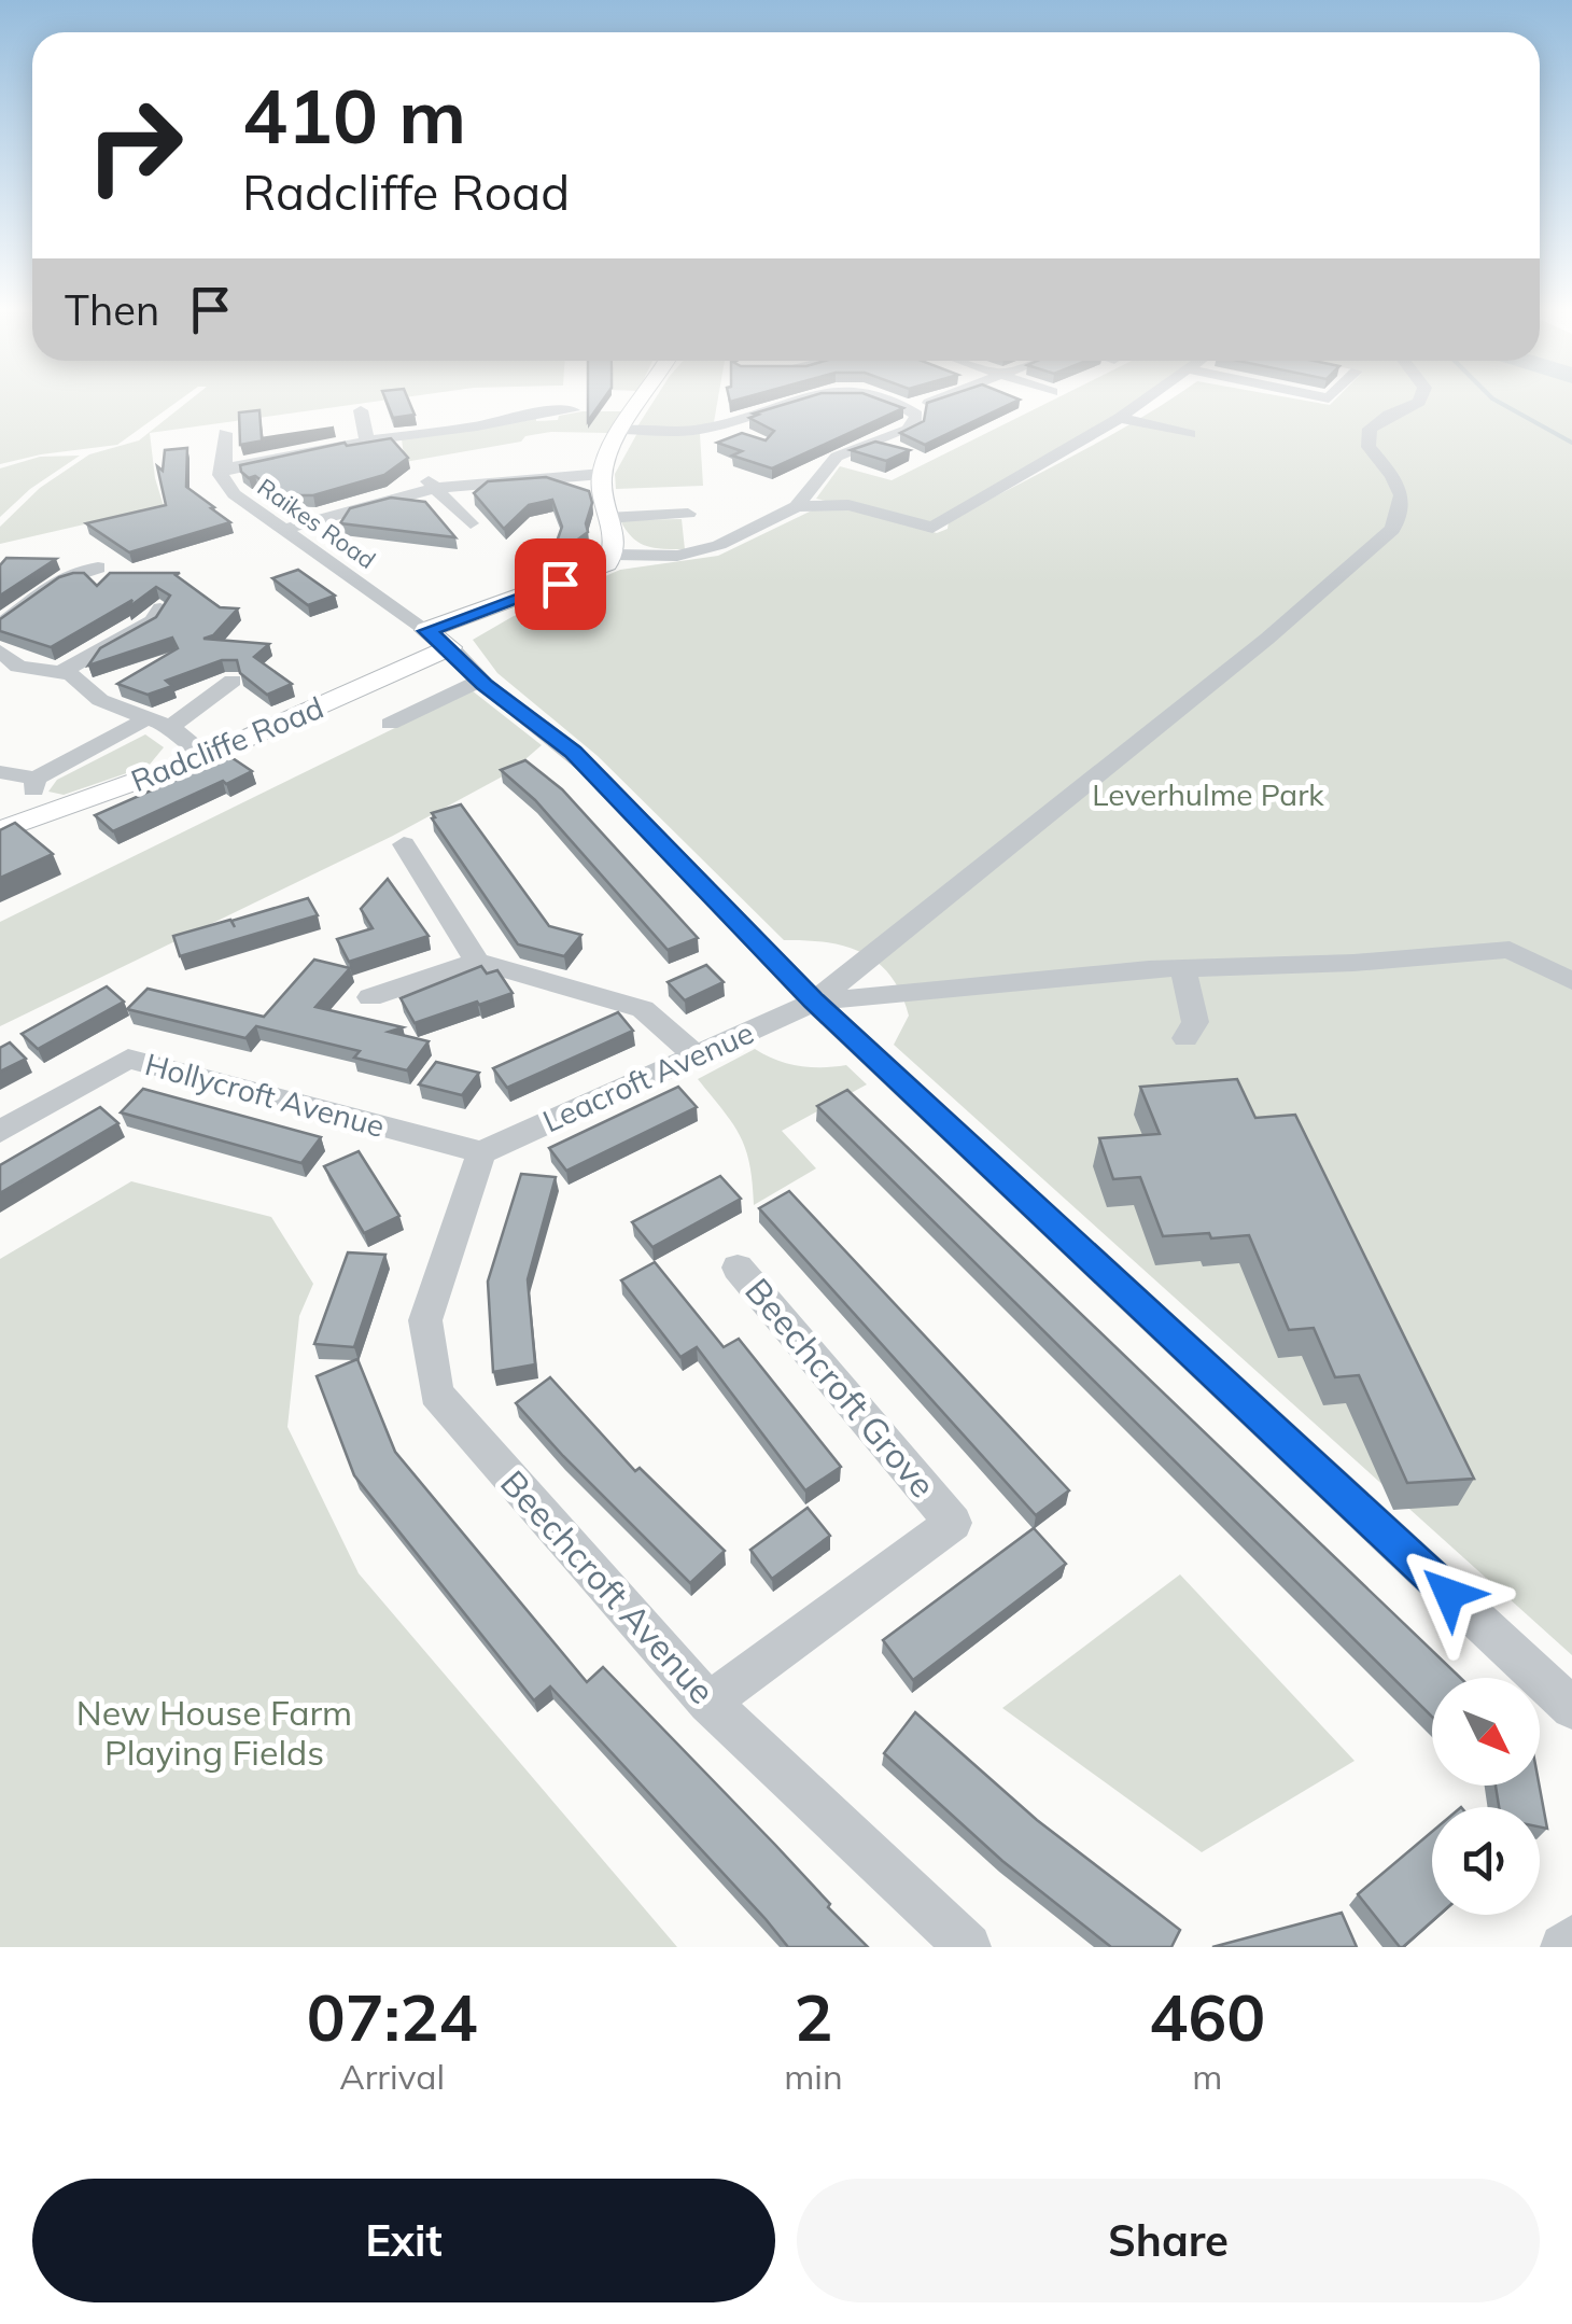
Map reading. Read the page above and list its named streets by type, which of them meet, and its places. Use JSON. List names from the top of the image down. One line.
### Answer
{"streets":{"main road":["Radcliffe Road"],"street":["Raikes Road","Leacroft Avenue","Hollycroft Avenue","Beechcroft Grove","Beechcroft Avenue"]},"crossings":[["Raikes Road","Radcliffe Road"],["Raikes Road","Leacroft Avenue"],["Leacroft Avenue","Hollycroft Avenue"],["Leacroft Avenue","Beechcroft Avenue"],["Hollycroft Avenue","Beechcroft Avenue"],["Beechcroft Grove","Beechcroft Avenue"]],"parks":["Leverhulme Park","New House Farm Playing Fields"],"north":"bottom right","page":{"turn":["410 m","Radcliffe Road"],"then":"Then","eta":["07:24","Arrival","2","min","460","m"],"buttons":["Exit","Share"]}}
